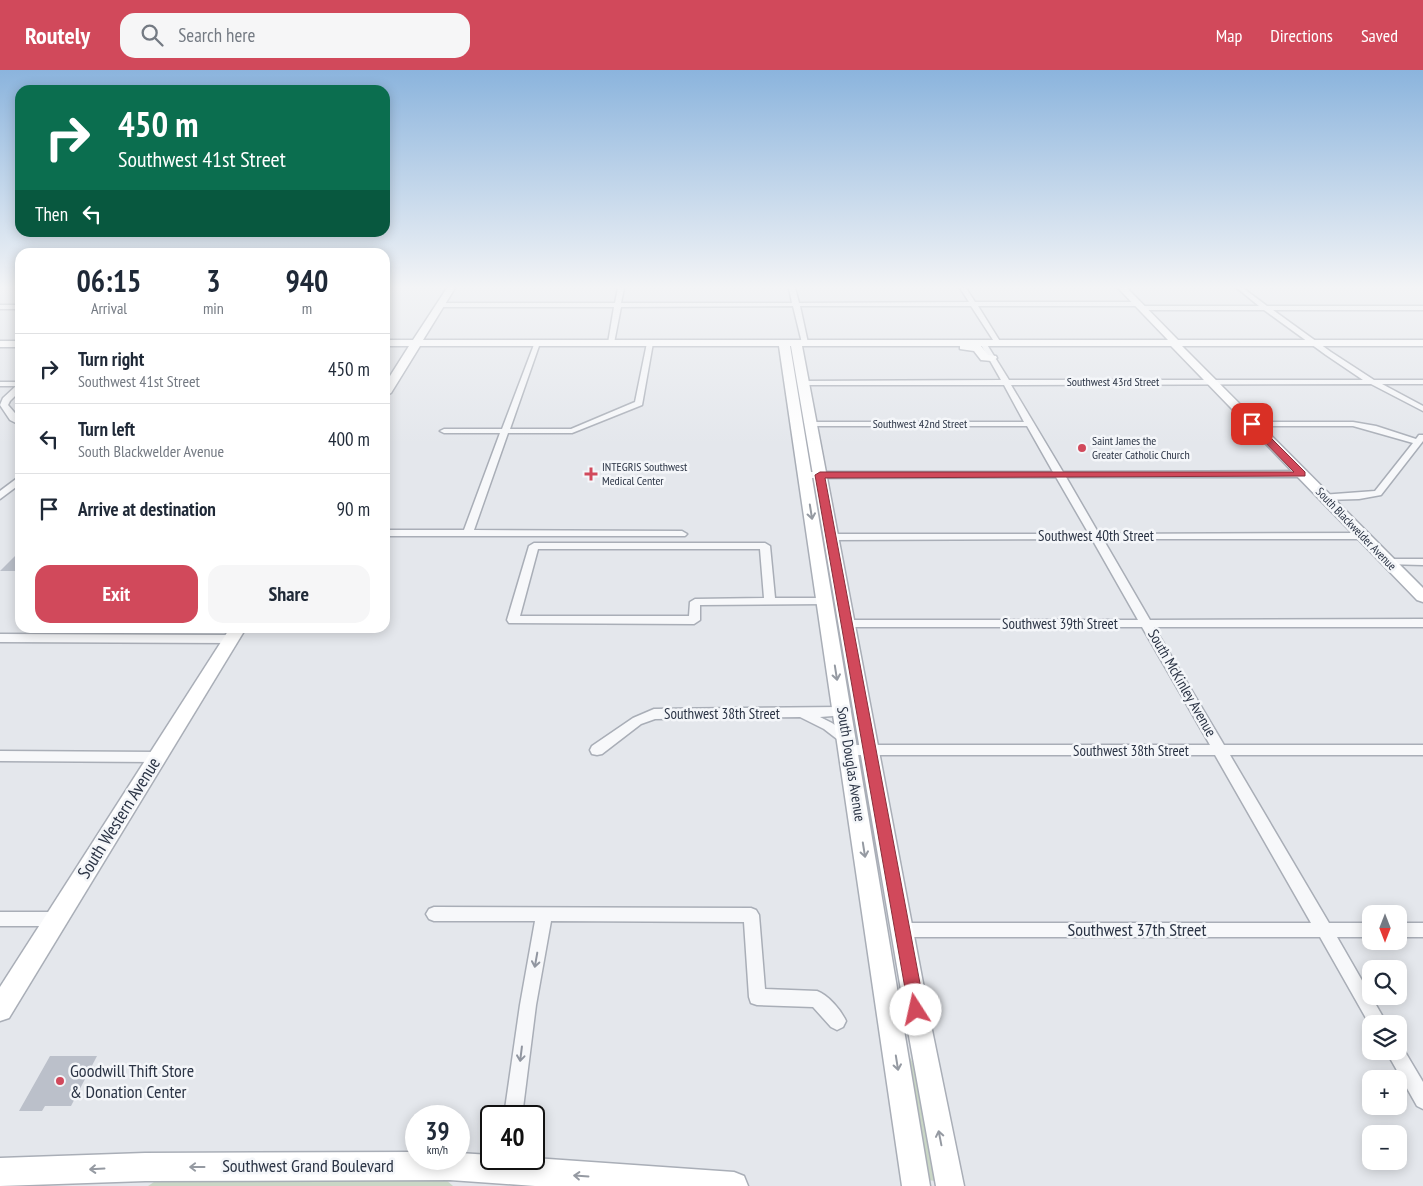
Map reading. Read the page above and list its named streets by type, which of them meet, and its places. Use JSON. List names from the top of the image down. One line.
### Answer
{"streets":{"street":["Southwest 43rd Street","Southwest 42nd Street","South Blackwelder Avenue","Southwest 40th Street","Southwest 39th Street","South McKinley Avenue","Southwest 38th Street","South Douglas Avenue","South Western Avenue","Southwest 37th Street","Southwest Grand Boulevard"]},"crossings":[["Southwest 43rd Street","South Blackwelder Avenue"],["Southwest 43rd Street","South McKinley Avenue"],["Southwest 43rd Street","South Douglas Avenue"],["Southwest 42nd Street","South McKinley Avenue"],["Southwest 42nd Street","South Douglas Avenue"],["South Blackwelder Avenue","Southwest 40th Street"],["Southwest 40th Street","South McKinley Avenue"],["Southwest 40th Street","South Douglas Avenue"],["Southwest 39th Street","South McKinley Avenue"],["Southwest 39th Street","South Douglas Avenue"],["South McKinley Avenue","Southwest 38th Street"],["South McKinley Avenue","Southwest 37th Street"],["Southwest 38th Street","South Douglas Avenue"],["South Douglas Avenue","Southwest 37th Street"]],"one_way":["Southwest Grand Boulevard"],"places":{"other":["Saint James the Greater Catholic Church","Goodwill Thift Store & Donation Center"],"health":["INTEGRIS Southwest Medical Center"]},"north":"bottom","page":{"header":"Routely","search":"Search here","nav":["Map","Directions","Saved"],"turn":["450 m","Southwest 41st Street"],"then":"Then","eta":["06:15","Arrival","3","min","940","m"],"list":[{"name":"Turn right","note":"Southwest 41st Street","value":"450 m"},{"name":"Turn left","note":"South Blackwelder Avenue","value":"400 m"},{"name":"Arrive at destination","value":"90 m"}],"buttons":["Exit","Share"],"map_buttons":["+","−"],"speed":"39 km/h","limit":"40"}}
